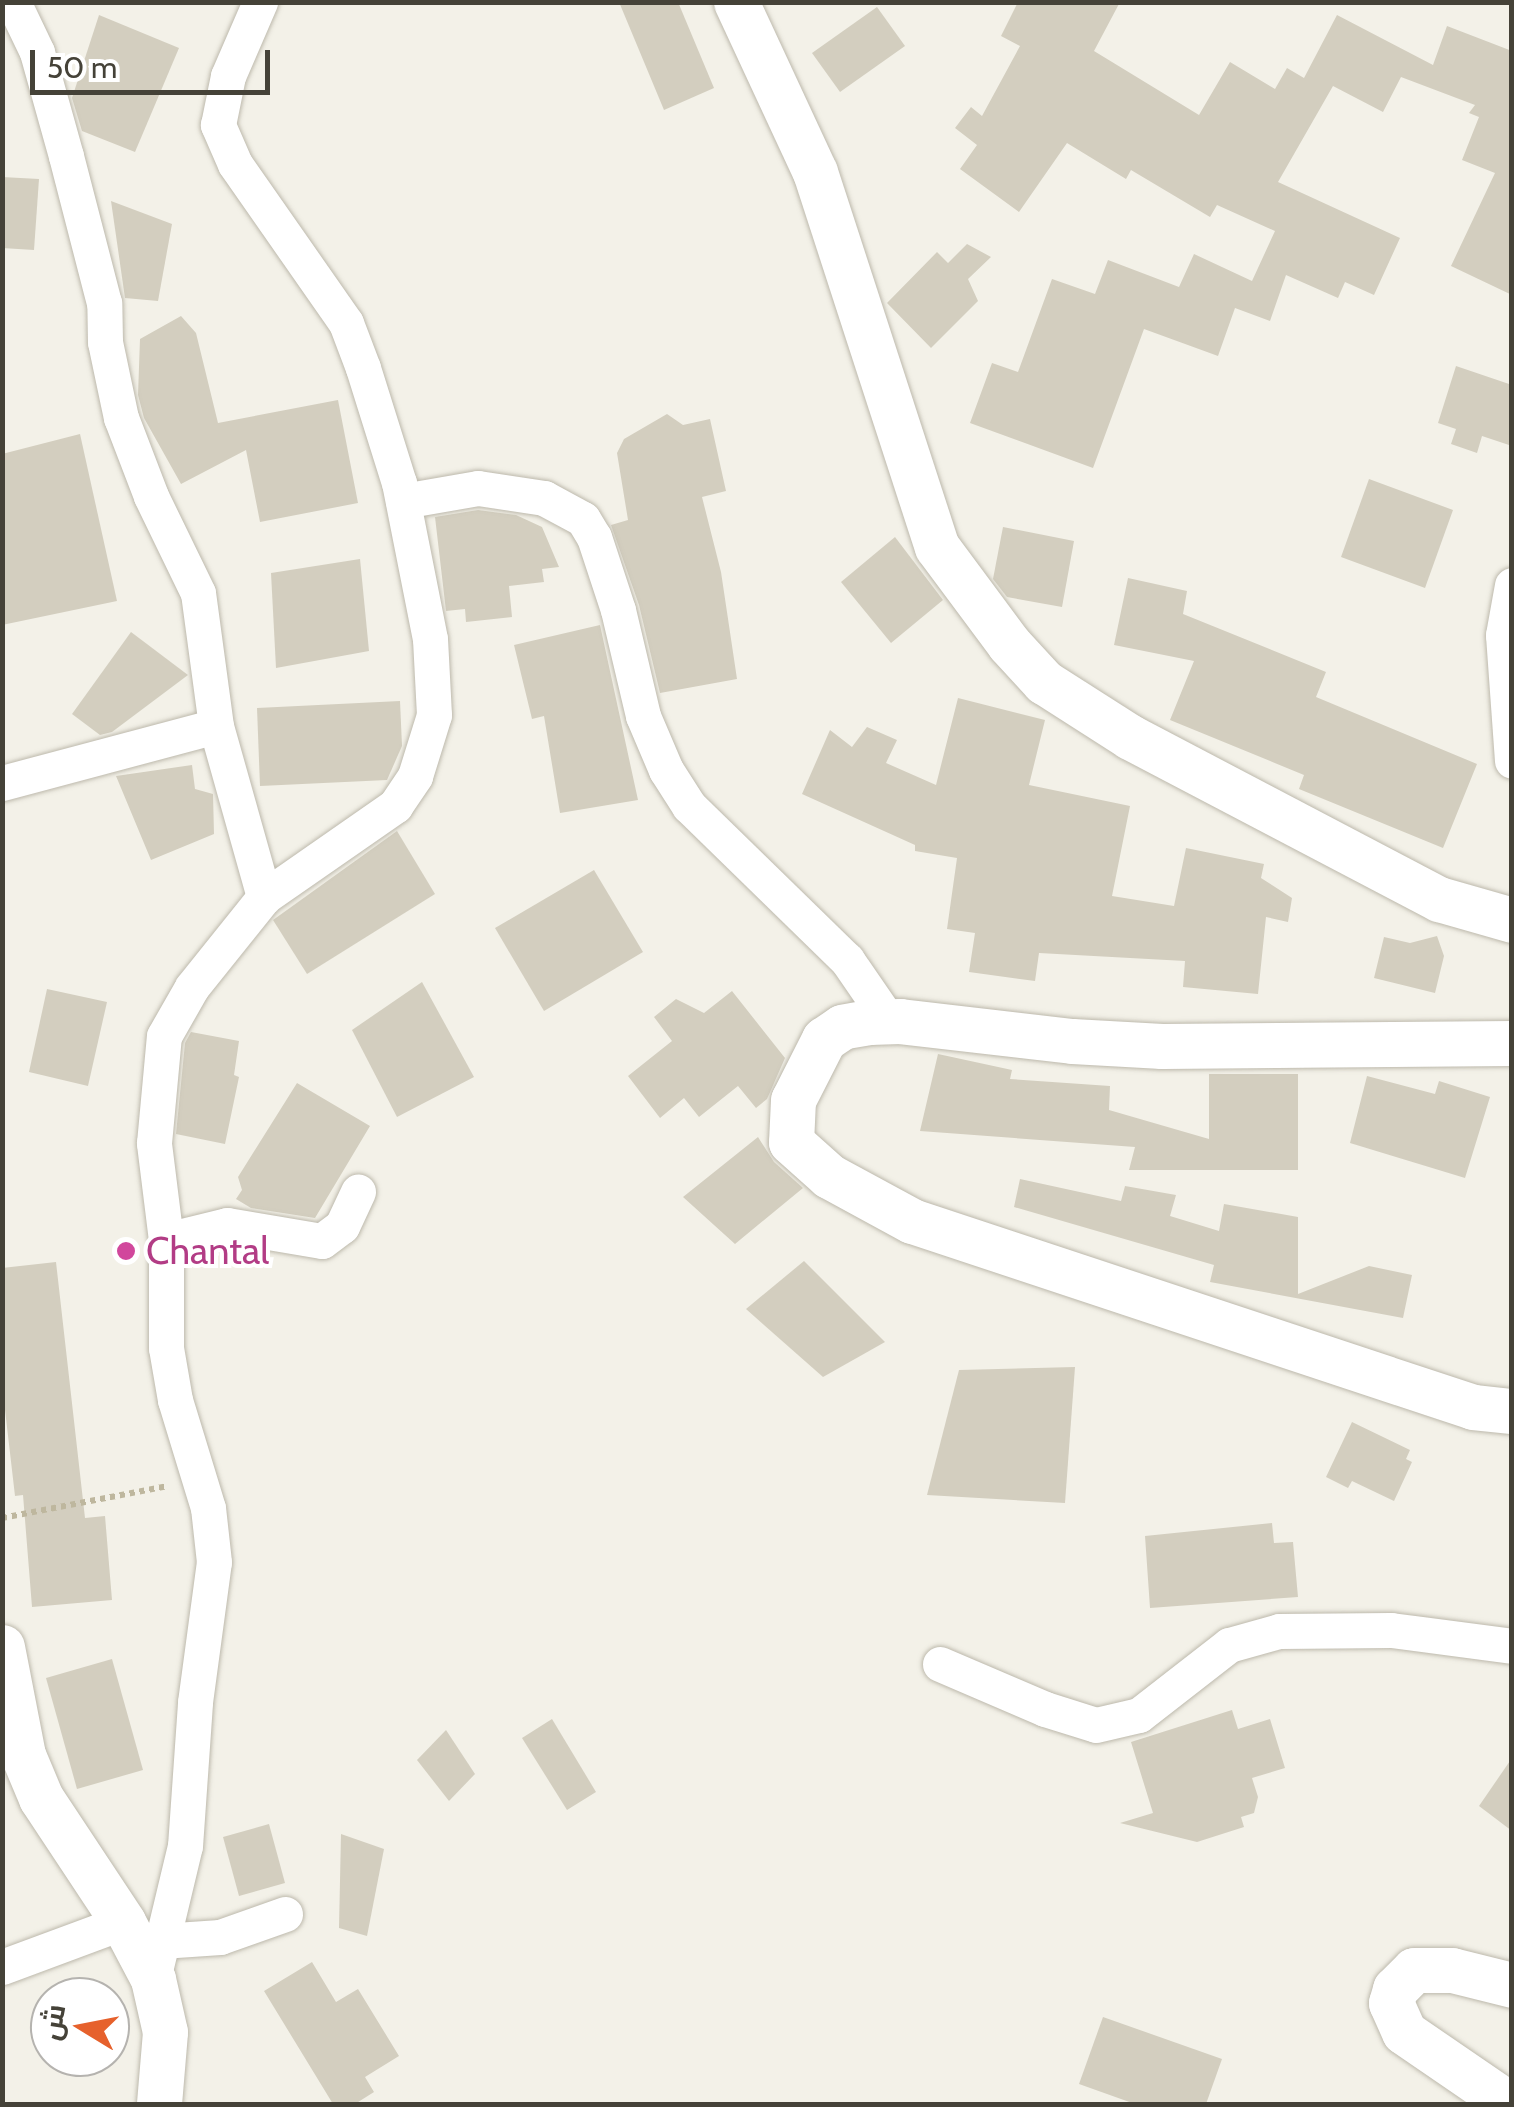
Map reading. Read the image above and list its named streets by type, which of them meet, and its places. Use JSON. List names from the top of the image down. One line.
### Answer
{"places":["Chantal"],"scale_bar":"50 m","north":"left"}
